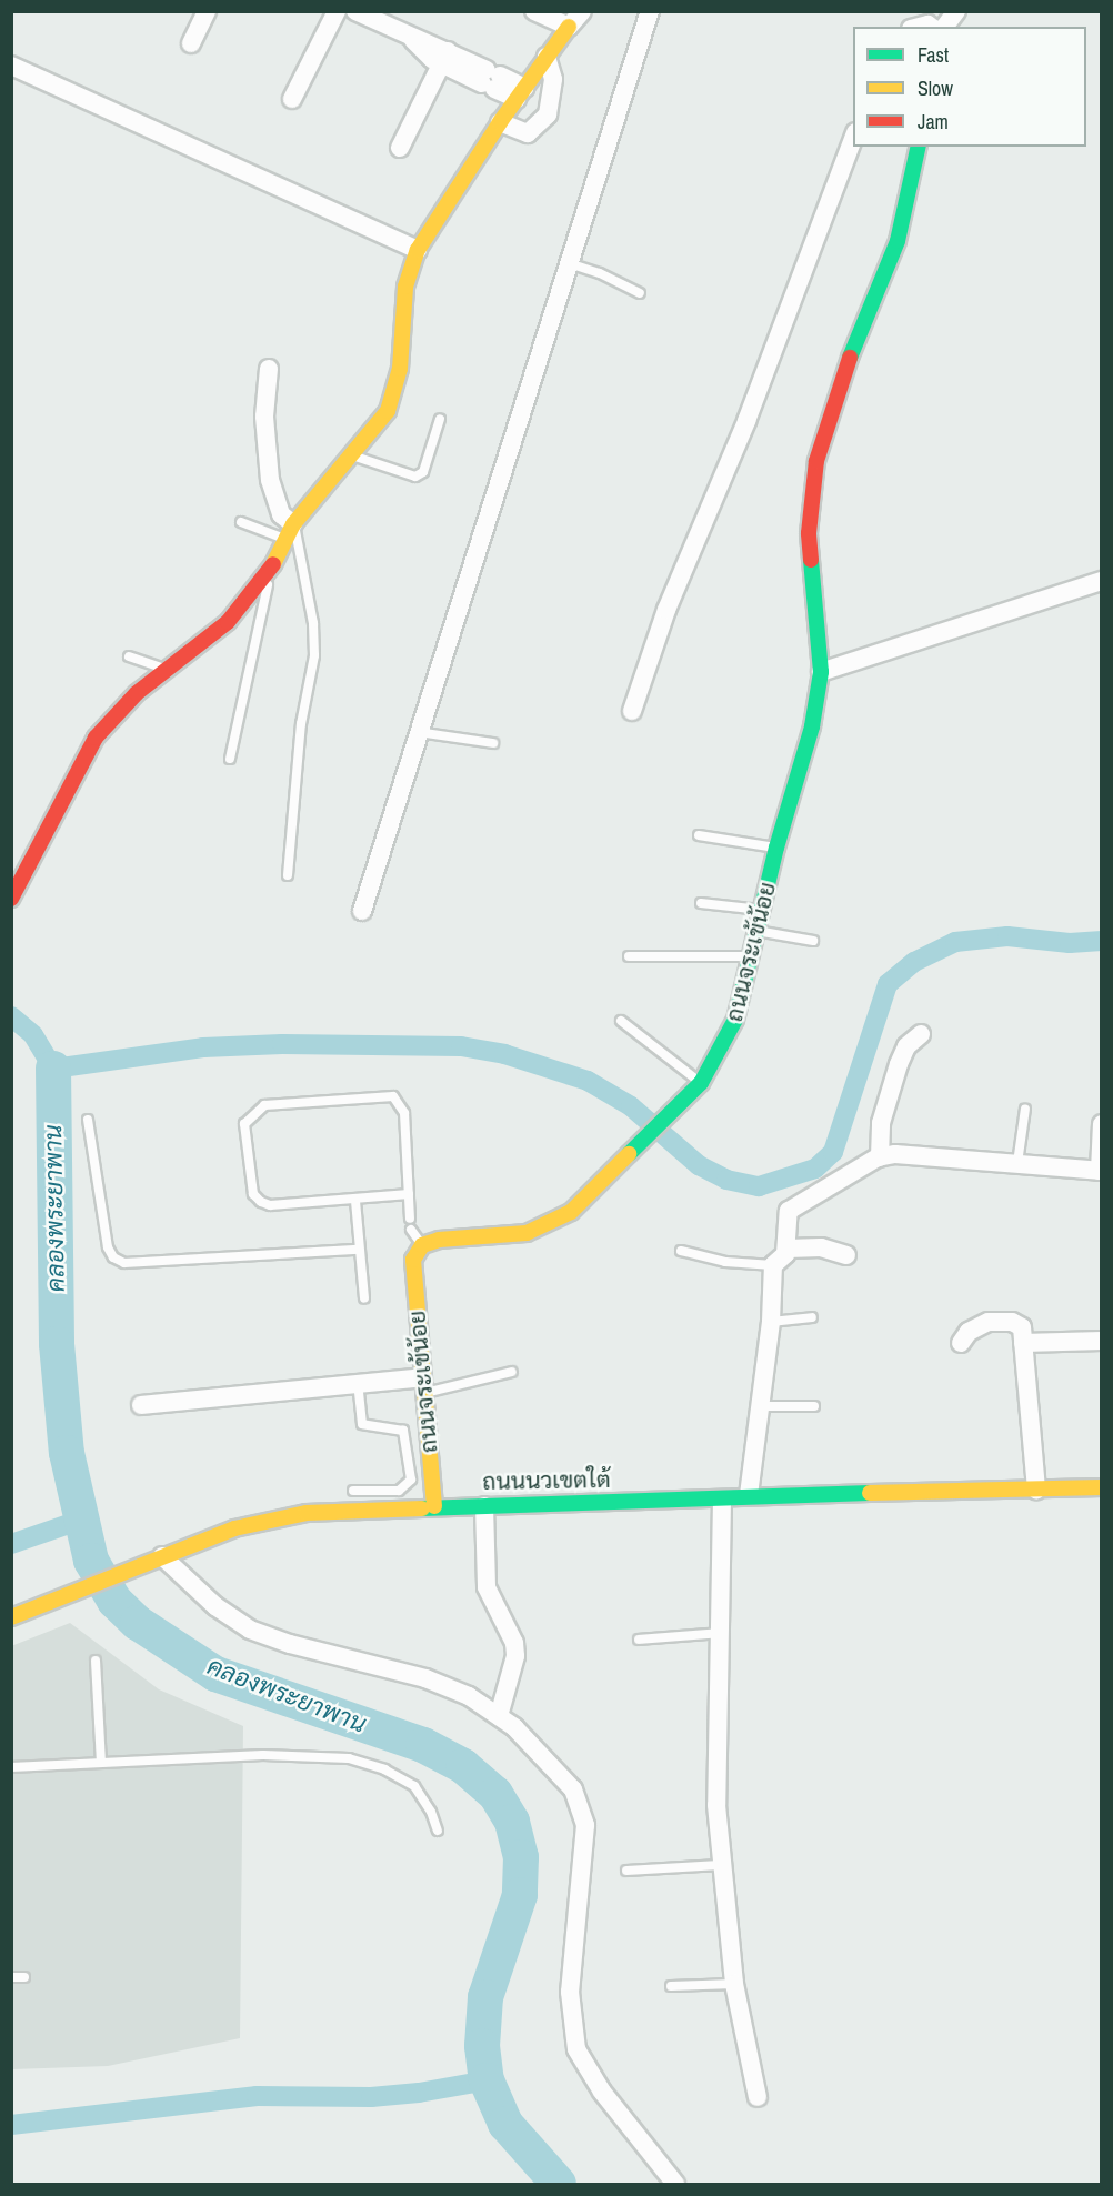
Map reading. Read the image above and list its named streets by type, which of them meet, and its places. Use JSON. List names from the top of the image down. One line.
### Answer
{"streets":{"street":["ถนนจระเข้น้อย","ถนนนวเขตใต้"]},"crossings":[["ถนนจระเข้น้อย","ถนนนวเขตใต้"]],"water":["คลองพระยาพาน"],"legend":["Fast","Slow","Jam"]}
